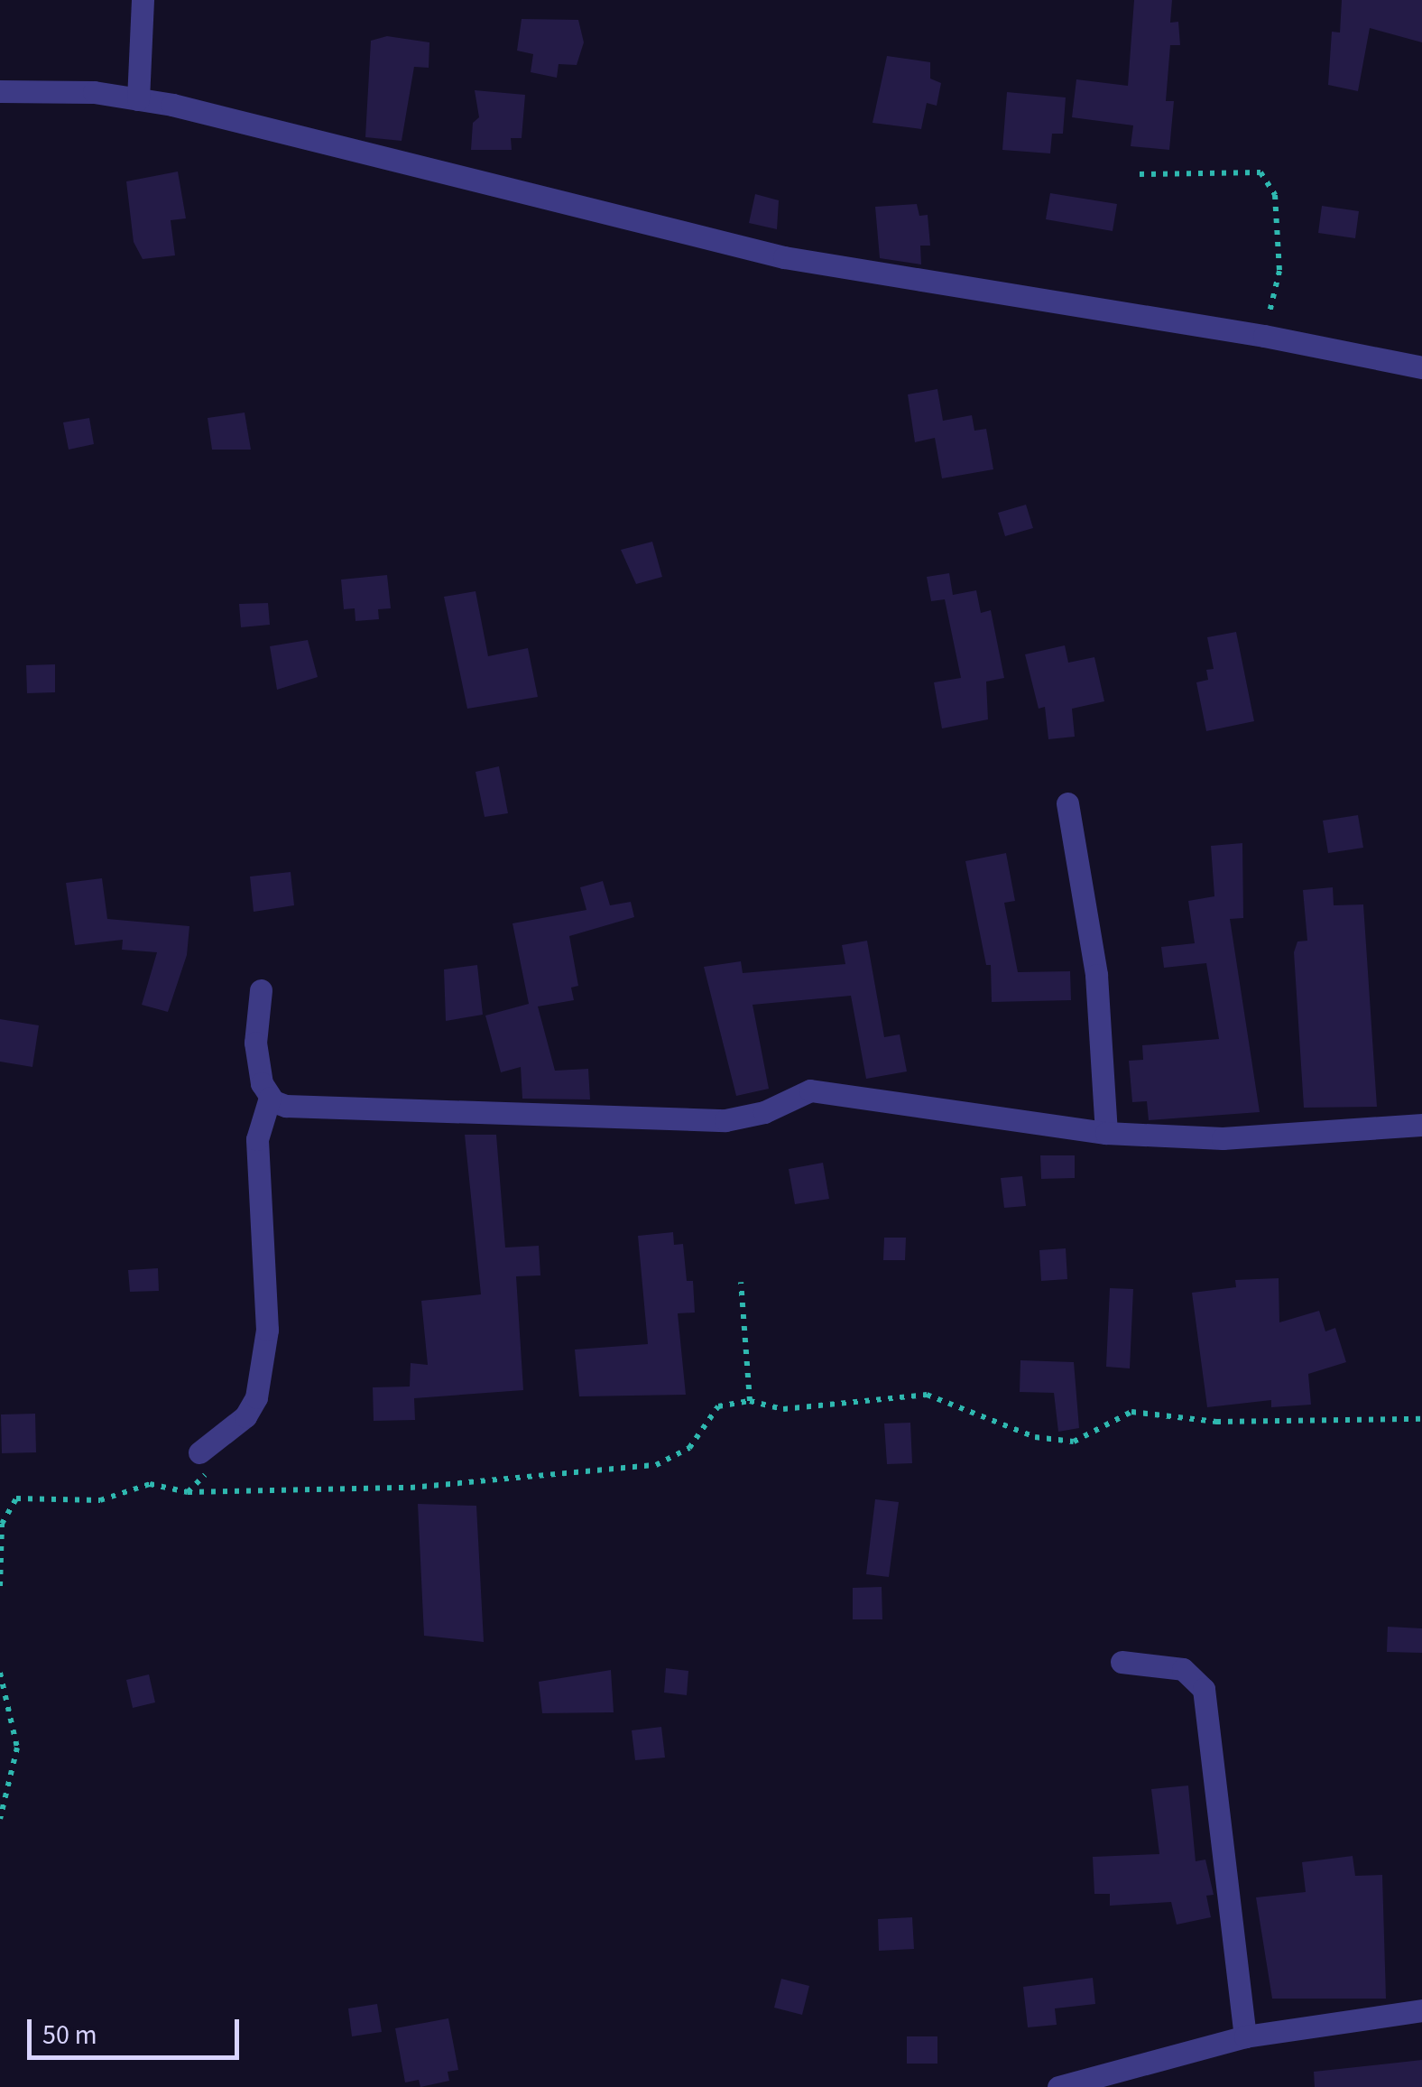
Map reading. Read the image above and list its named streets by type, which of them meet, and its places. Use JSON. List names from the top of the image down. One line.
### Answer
{"scale_bar":"50 m"}
